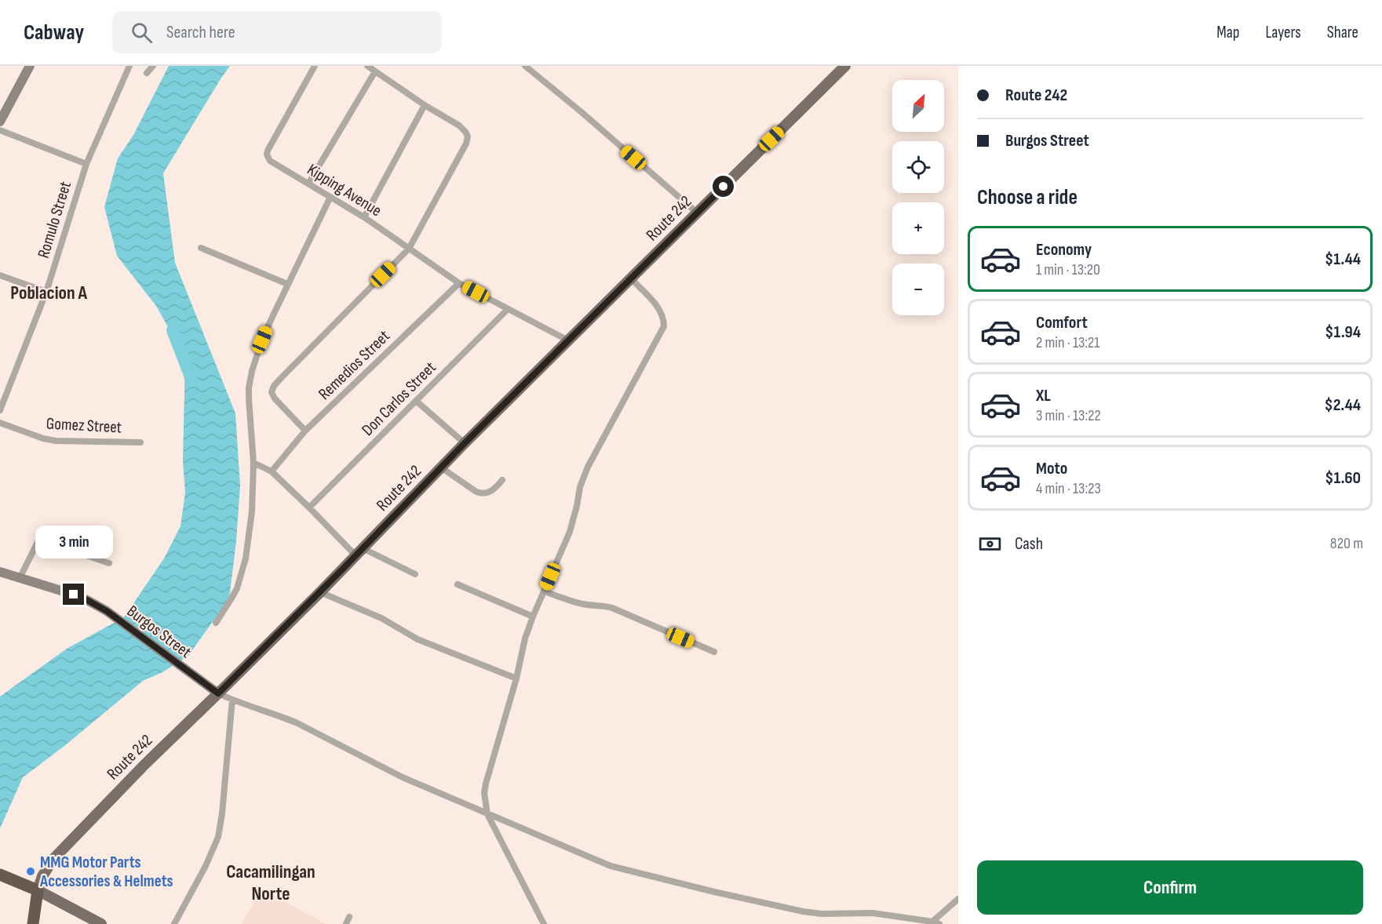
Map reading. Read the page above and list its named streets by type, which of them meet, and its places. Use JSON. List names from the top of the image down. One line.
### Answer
{"streets":{"main road":["Route 242"],"street":["Kipping Avenue","Romulo Street","Remedios Street","Don Carlos Street","Gomez Street","Burgos Street"]},"crossings":[["Kipping Avenue","Remedios Street"],["Kipping Avenue","Don Carlos Street"],["Route 242","Burgos Street"]],"districts":["Poblacion A","Cacamilingan Norte"],"places":["MMG Motor Parts Accessories & Helmets"],"north":"top right","page":{"header":"Cabway","search":"Search here","nav":["Map","Layers","Share"],"banner":["Route 242","Burgos Street"],"map_buttons":["+","−"],"heading":"Choose a ride","list":[{"name":"Economy","note":"1 min · 13:20","value":"$1.44"},{"name":"Comfort","note":"2 min · 13:21","value":"$1.94"},{"name":"XL","note":"3 min · 13:22","value":"$2.44"},{"name":"Moto","note":"4 min · 13:23","value":"$1.60"}],"pay":["Cash","820 m"],"bubble":"3 min","buttons":"Confirm"}}
